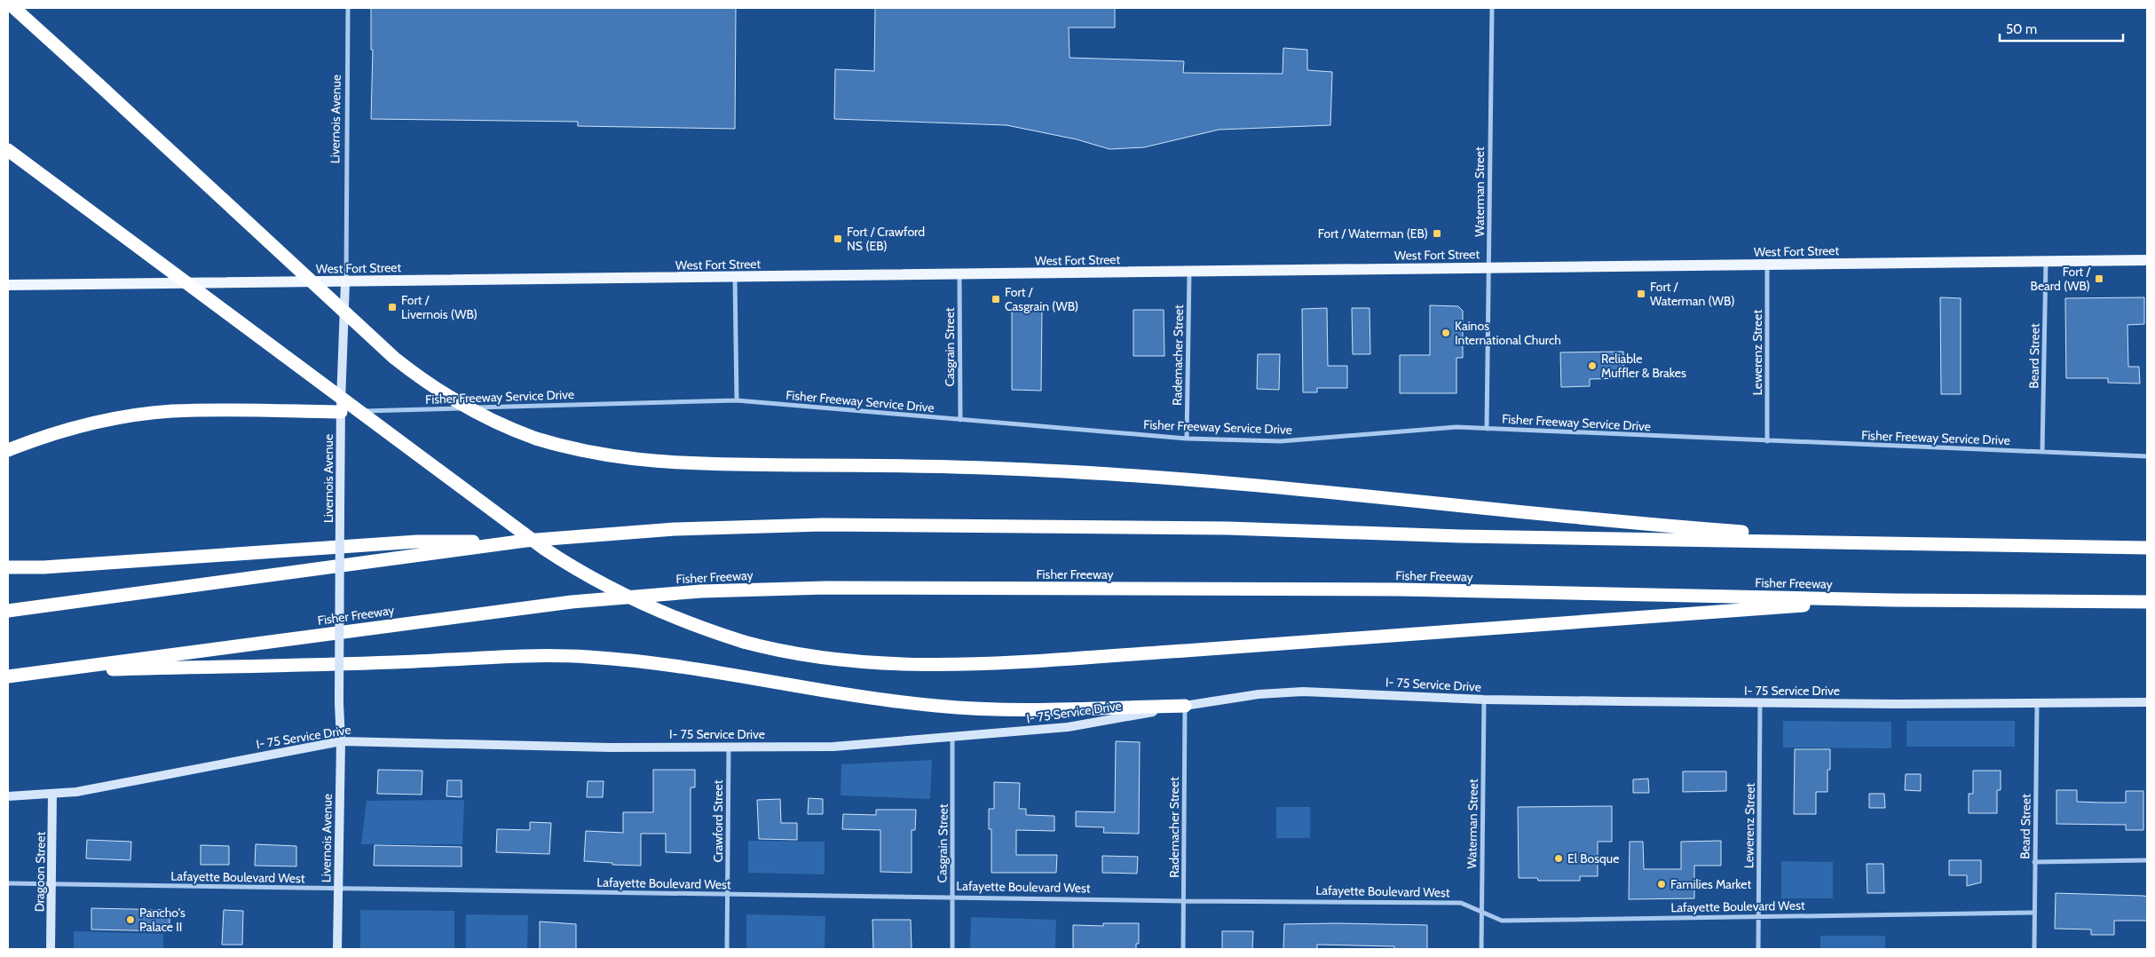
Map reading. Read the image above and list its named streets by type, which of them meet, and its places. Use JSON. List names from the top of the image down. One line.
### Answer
{"streets":{"highway":["Fisher Freeway"],"main road":["Livernois Avenue","West Fort Street","I- 75 Service Drive","Dragoon Street"],"street":["Waterman Street","Casgrain Street","Lewerenz Street","Rademacher Street","Beard Street","Fisher Freeway Service Drive","Crawford Street","Lafayette Boulevard West"]},"crossings":[["Livernois Avenue","West Fort Street"],["Livernois Avenue","Fisher Freeway Service Drive"],["Livernois Avenue","I- 75 Service Drive"],["Livernois Avenue","Lafayette Boulevard West"],["Waterman Street","West Fort Street"],["Waterman Street","Fisher Freeway Service Drive"],["Waterman Street","I- 75 Service Drive"],["Waterman Street","Lafayette Boulevard West"],["West Fort Street","Casgrain Street"],["West Fort Street","Lewerenz Street"],["West Fort Street","Rademacher Street"],["West Fort Street","Beard Street"],["Casgrain Street","Fisher Freeway Service Drive"],["Casgrain Street","I- 75 Service Drive"],["Casgrain Street","Lafayette Boulevard West"],["Lewerenz Street","Fisher Freeway Service Drive"],["Lewerenz Street","I- 75 Service Drive"],["Lewerenz Street","Lafayette Boulevard West"],["Rademacher Street","Fisher Freeway Service Drive"],["Rademacher Street","I- 75 Service Drive"],["Rademacher Street","Lafayette Boulevard West"],["Beard Street","Fisher Freeway Service Drive"],["Beard Street","I- 75 Service Drive"],["Beard Street","Lafayette Boulevard West"],["I- 75 Service Drive","Crawford Street"],["I- 75 Service Drive","Dragoon Street"],["Crawford Street","Lafayette Boulevard West"],["Dragoon Street","Lafayette Boulevard West"]],"places":{"transit":["Fort / Waterman (EB)","Fort / Crawford NS (EB)","Fort / Beard (WB)","Fort / Waterman (WB)","Fort / Casgrain (WB)","Fort / Livernois (WB)"],"other":["Kainos International Church","Reliable Muffler & Brakes","El Bosque","Families Market","Pancho's Palace II"]},"scale_bar":"50 m"}
